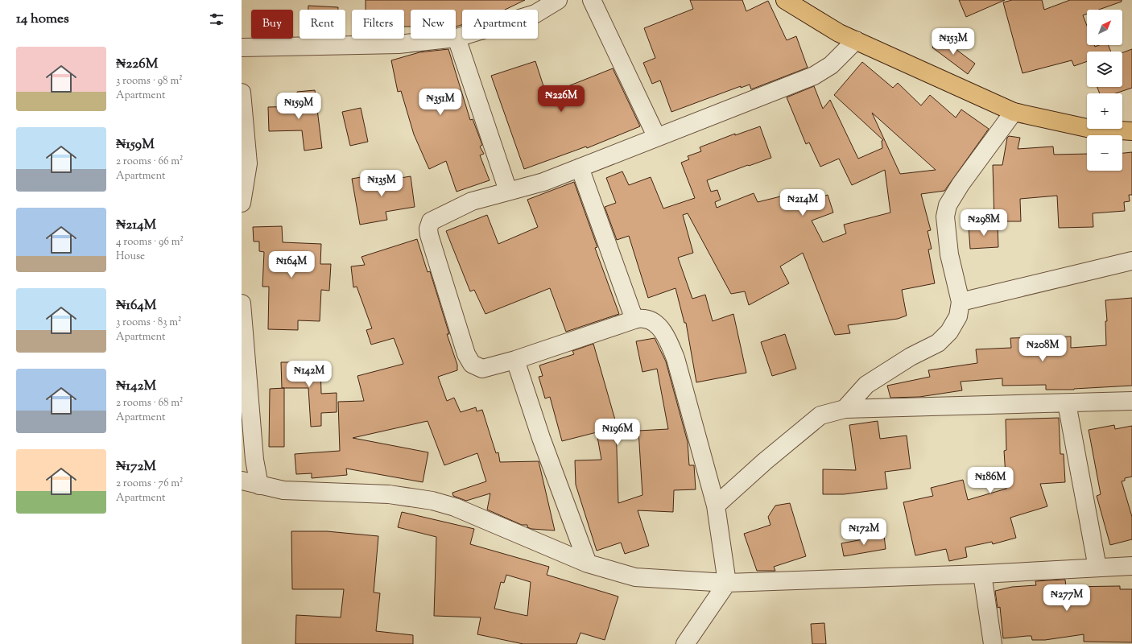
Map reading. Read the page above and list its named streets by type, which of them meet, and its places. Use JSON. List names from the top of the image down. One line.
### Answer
{"north":"top right","page":{"heading":"14 homes","map_buttons":["+","−"],"chip":["Buy","Rent","Filters","New","Apartment"],"price":["₦153M","₦226M","₦351M","₦159M","₦135M","₦214M","₦298M","₦164M","₦208M","₦142M","₦196M","₦186M","₦172M","₦277M"],"list":[{"name":"₦226M","note":"3 rooms · 98 m² · Apartment"},{"name":"₦159M","note":"2 rooms · 66 m² · Apartment"},{"name":"₦214M","note":"4 rooms · 96 m² · House"},{"name":"₦164M","note":"3 rooms · 83 m² · Apartment"},{"name":"₦142M","note":"2 rooms · 68 m² · Apartment"},{"name":"₦172M","note":"2 rooms · 76 m² · Apartment"}]}}
